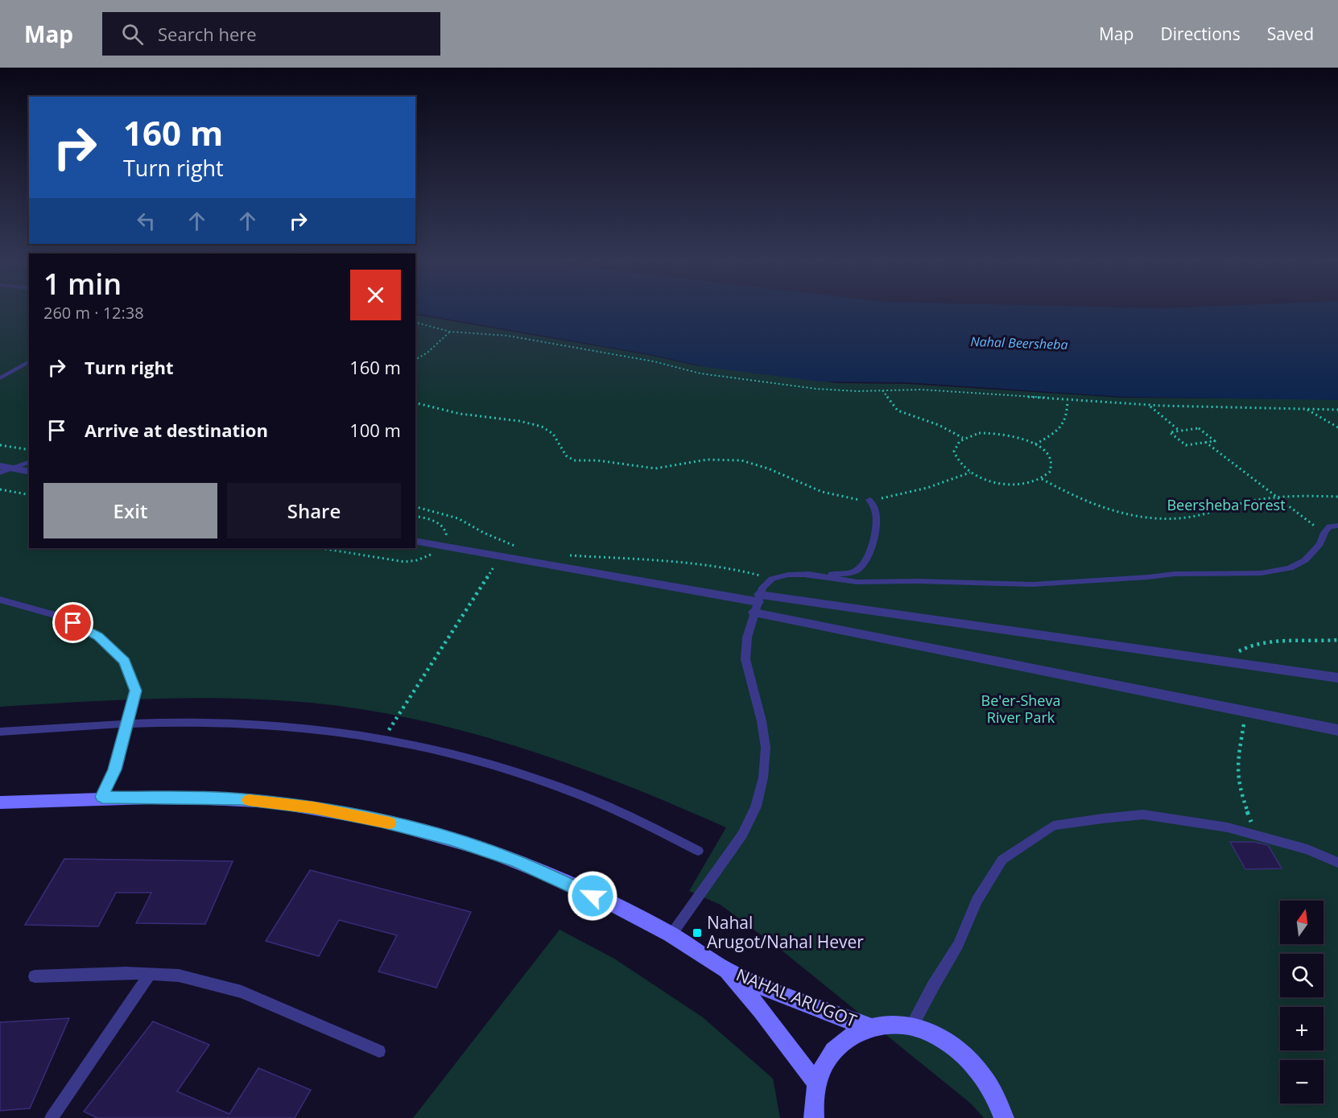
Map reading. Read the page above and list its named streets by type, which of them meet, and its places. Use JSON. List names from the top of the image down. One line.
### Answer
{"streets":{"street":["NAHAL ARUGOT"]},"water":["Nahal Beersheba"],"parks":["Beersheba Forest","Be'er-Sheva River Park"],"places":{"transit":["Nahal Arugot/Nahal Hever"]},"north":"top","page":{"header":"Map","search":"Search here","nav":["Map","Directions","Saved"],"turn":["160 m","Turn right"],"heading":["1 min","260 m · 12:38"],"list":[{"name":"Turn right","value":"160 m"},{"name":"Arrive at destination","value":"100 m"}],"buttons":["Exit","Share"],"map_buttons":["+","−"]}}
